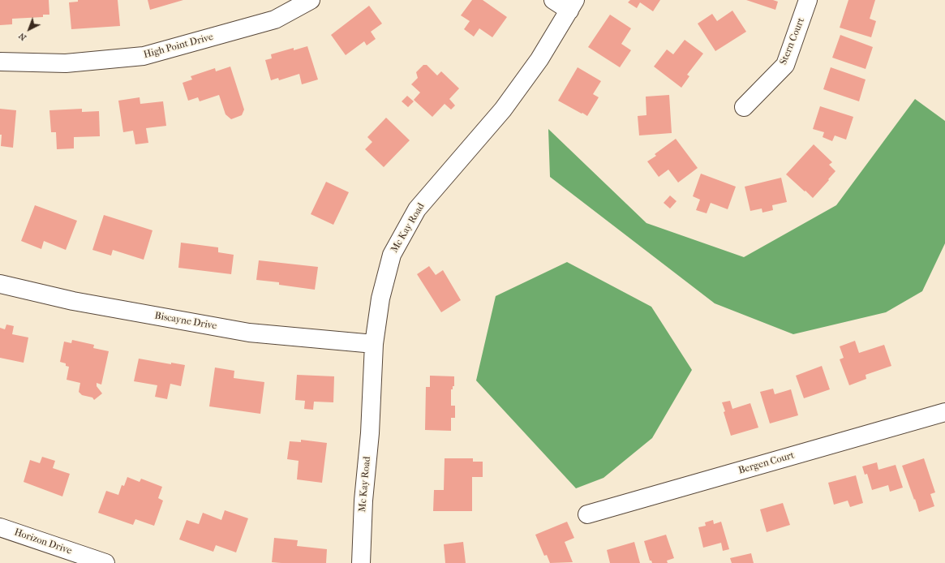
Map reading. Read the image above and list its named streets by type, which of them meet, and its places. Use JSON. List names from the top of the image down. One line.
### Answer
{"streets":{"street":["Stern Court","High Point Drive","Mc Kay Road","Biscayne Drive","Bergen Court","Horizon Drive"]},"crossings":[["Mc Kay Road","Biscayne Drive"]],"north":"bottom left"}
